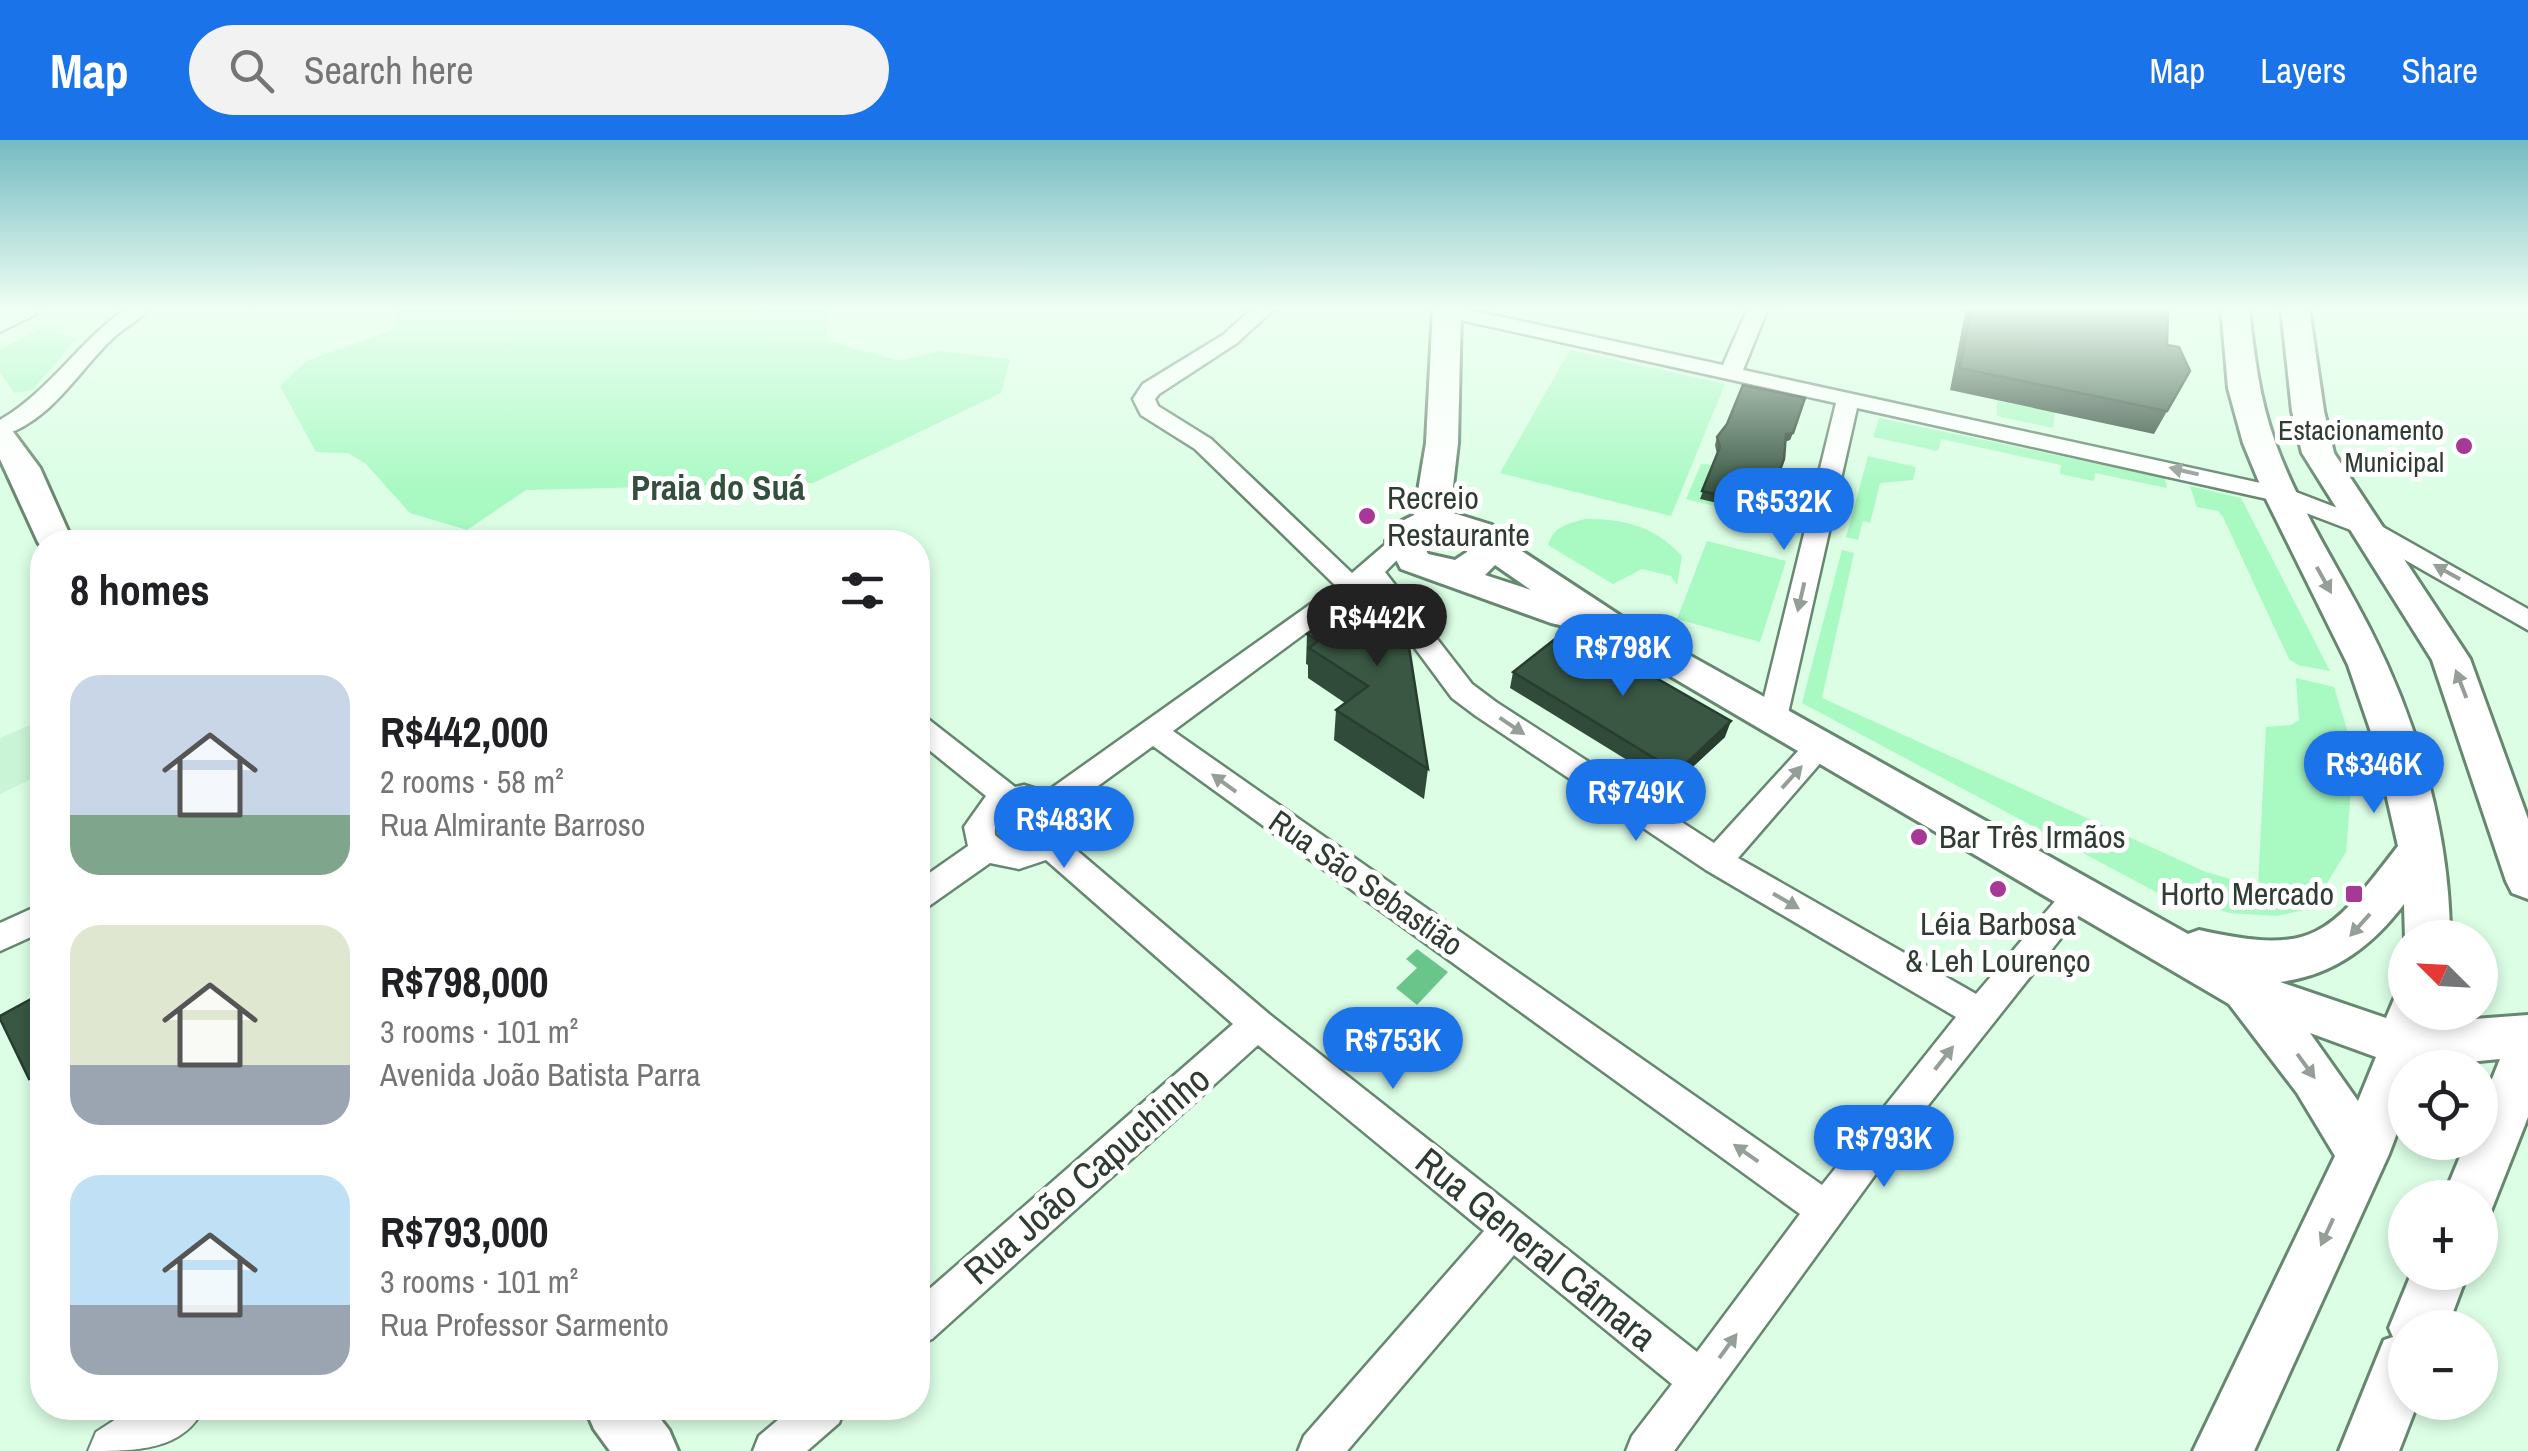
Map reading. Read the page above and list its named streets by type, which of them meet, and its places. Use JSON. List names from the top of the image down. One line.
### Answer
{"streets":{"street":["Rua São Sebastião","Rua João Capuchinho","Rua General Câmara"]},"crossings":[["Rua João Capuchinho","Rua General Câmara"]],"districts":["Praia do Suá"],"places":{"other":["Estacionamento Municipal","Recreio Restaurante","Bar Três Irmãos","Léia Barbosa & Leh Lourenço"],"transit":["Horto Mercado"]},"north":"top left","page":{"header":"Map","search":"Search here","nav":["Map","Layers","Share"],"price":["R$532K","R$442K","R$798K","R$346K","R$749K","R$483K","R$753K","R$793K"],"heading":"8 homes","list":[{"name":"R$442,000","note":"2 rooms · 58 m² · Rua Almirante Barroso"},{"name":"R$798,000","note":"3 rooms · 101 m² · Avenida João Batista Parra"},{"name":"R$793,000","note":"3 rooms · 101 m² · Rua Professor Sarmento"}],"map_buttons":["+","−"]}}
